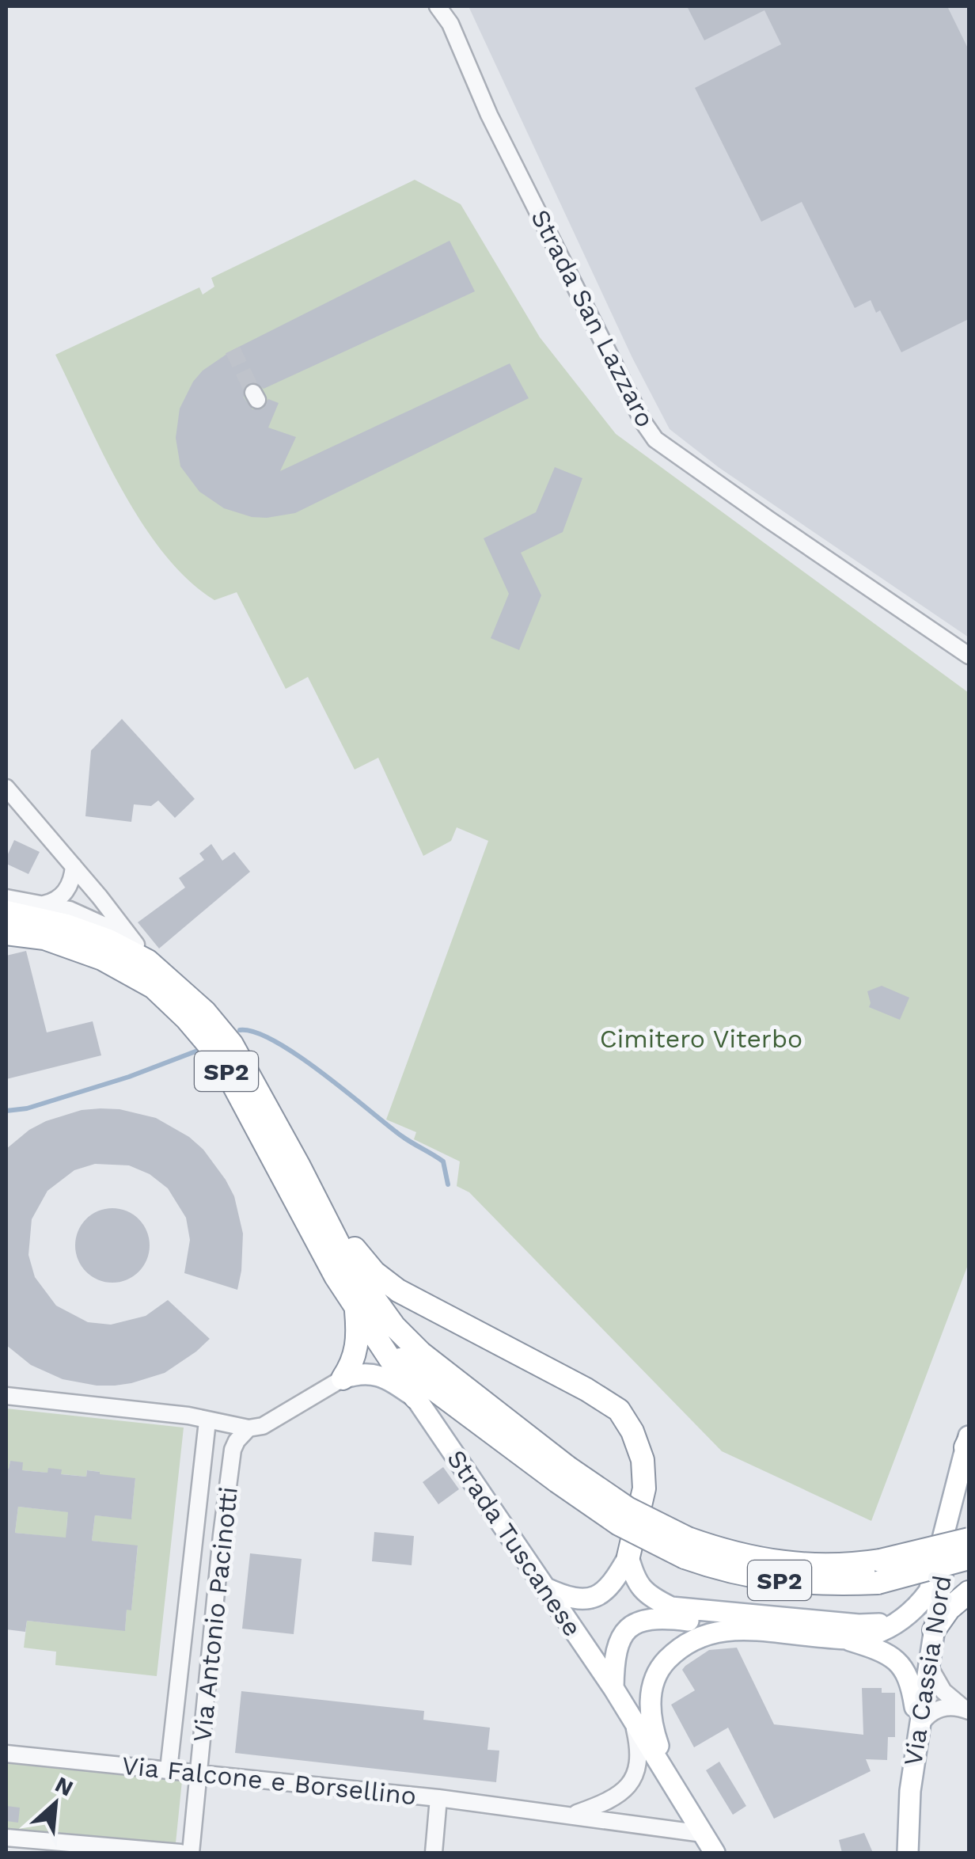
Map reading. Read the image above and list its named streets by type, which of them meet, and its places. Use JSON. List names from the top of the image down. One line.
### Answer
{"streets":{"highway":["SP2"],"main road":["Strada Tuscanese","Via Cassia Nord"],"street":["Strada San Lazzaro","Via Antonio Pacinotti","Via Falcone e Borsellino"]},"crossings":[["SP2","Strada Tuscanese"],["Strada Tuscanese","Via Cassia Nord"],["Via Antonio Pacinotti","Via Falcone e Borsellino"],["Via Cassia Nord","Via Falcone e Borsellino"]],"parks":["Cimitero Viterbo"],"north":"top right"}
